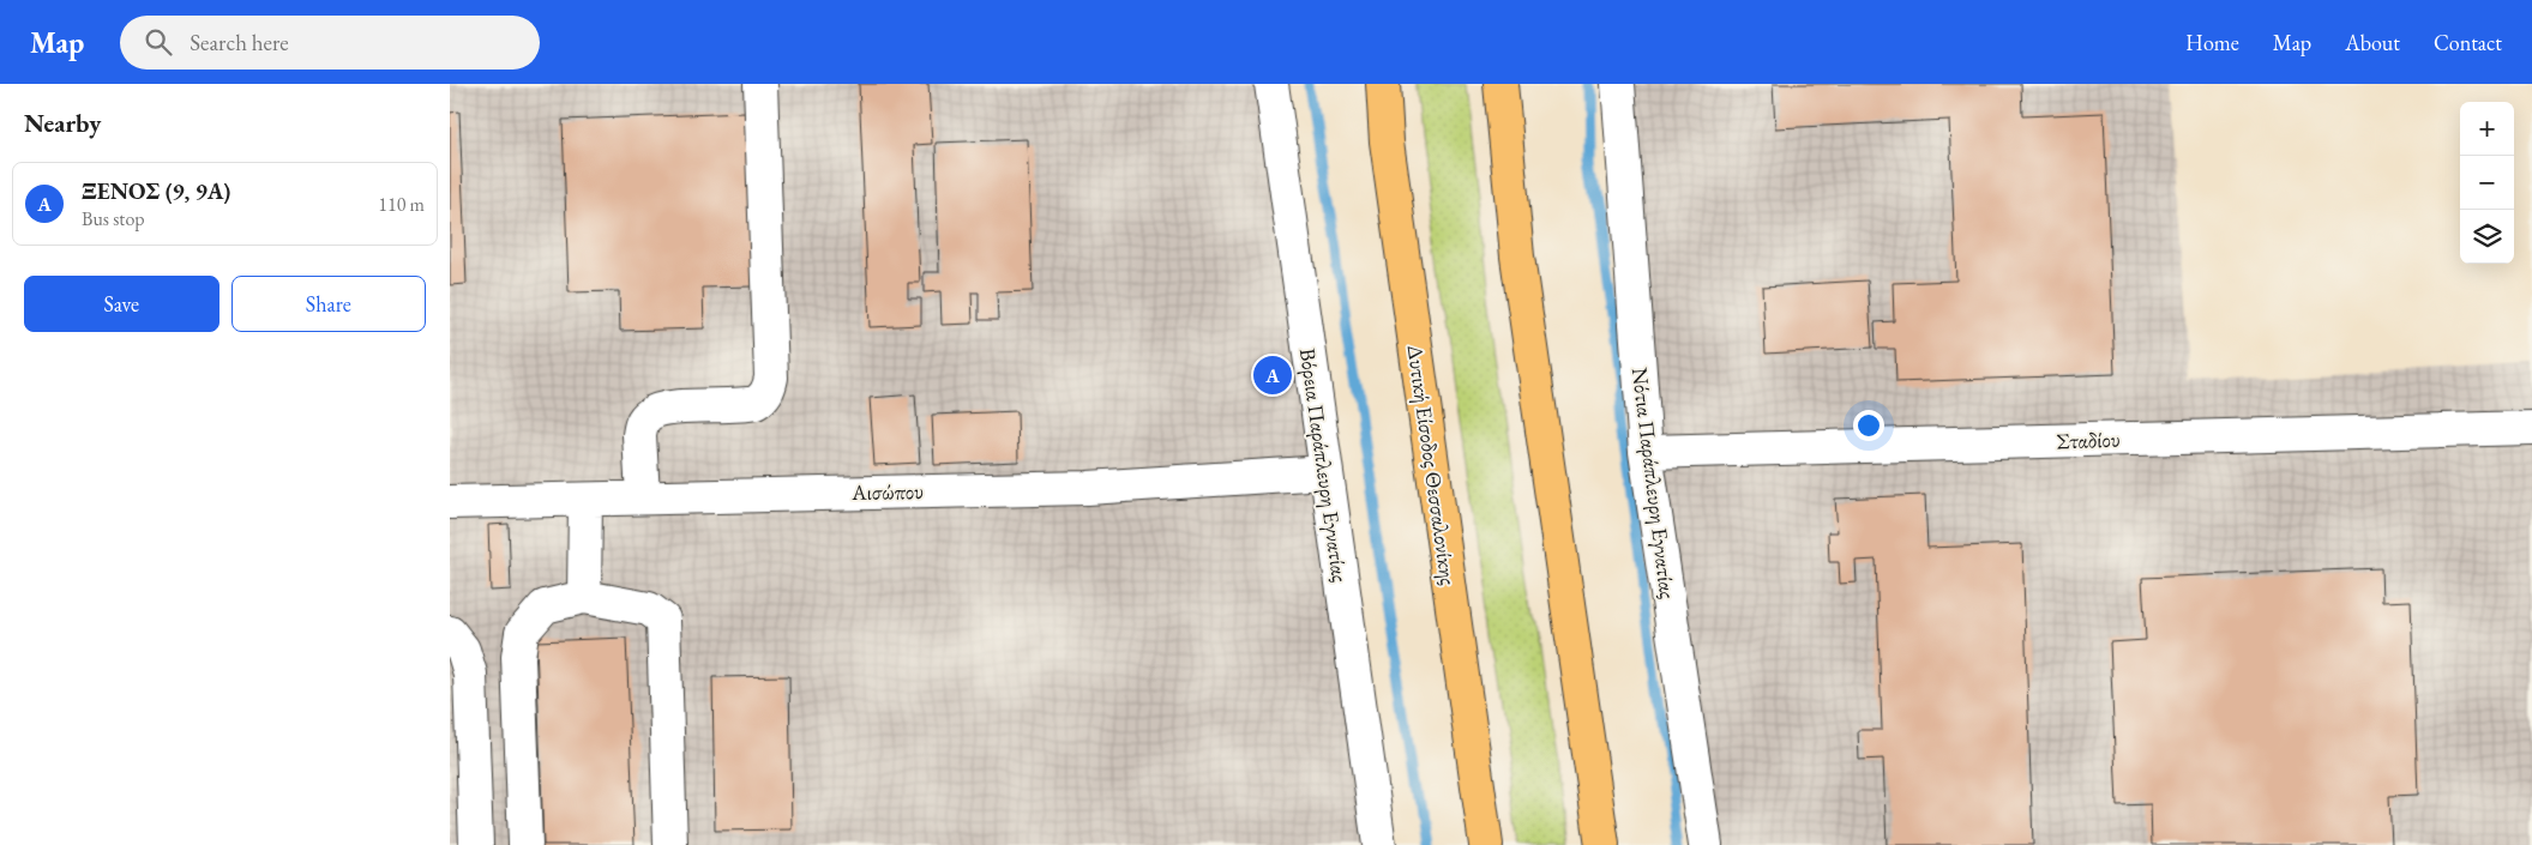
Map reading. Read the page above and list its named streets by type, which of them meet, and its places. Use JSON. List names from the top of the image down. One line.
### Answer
{"streets":{"highway":["Δυτική Είσοδος Θεσσαλονίκης"],"street":["Σταδίου","Βόρεια Παράπλευρη Εγνατίας","Νότια Παράπλευρη Εγνατίας","Αισώπου"]},"crossings":[["Σταδίου","Νότια Παράπλευρη Εγνατίας"],["Βόρεια Παράπλευρη Εγνατίας","Αισώπου"]],"page":{"header":"Map","search":"Search here","nav":["Home","Map","About","Contact"],"heading":"Nearby","map_buttons":["+","−"],"list":[{"mark":"A","name":"ΞΕΝΟΣ (9, 9Α)","note":"Bus stop","value":"110 m"}],"buttons":["Save","Share"],"pins":"A"}}
